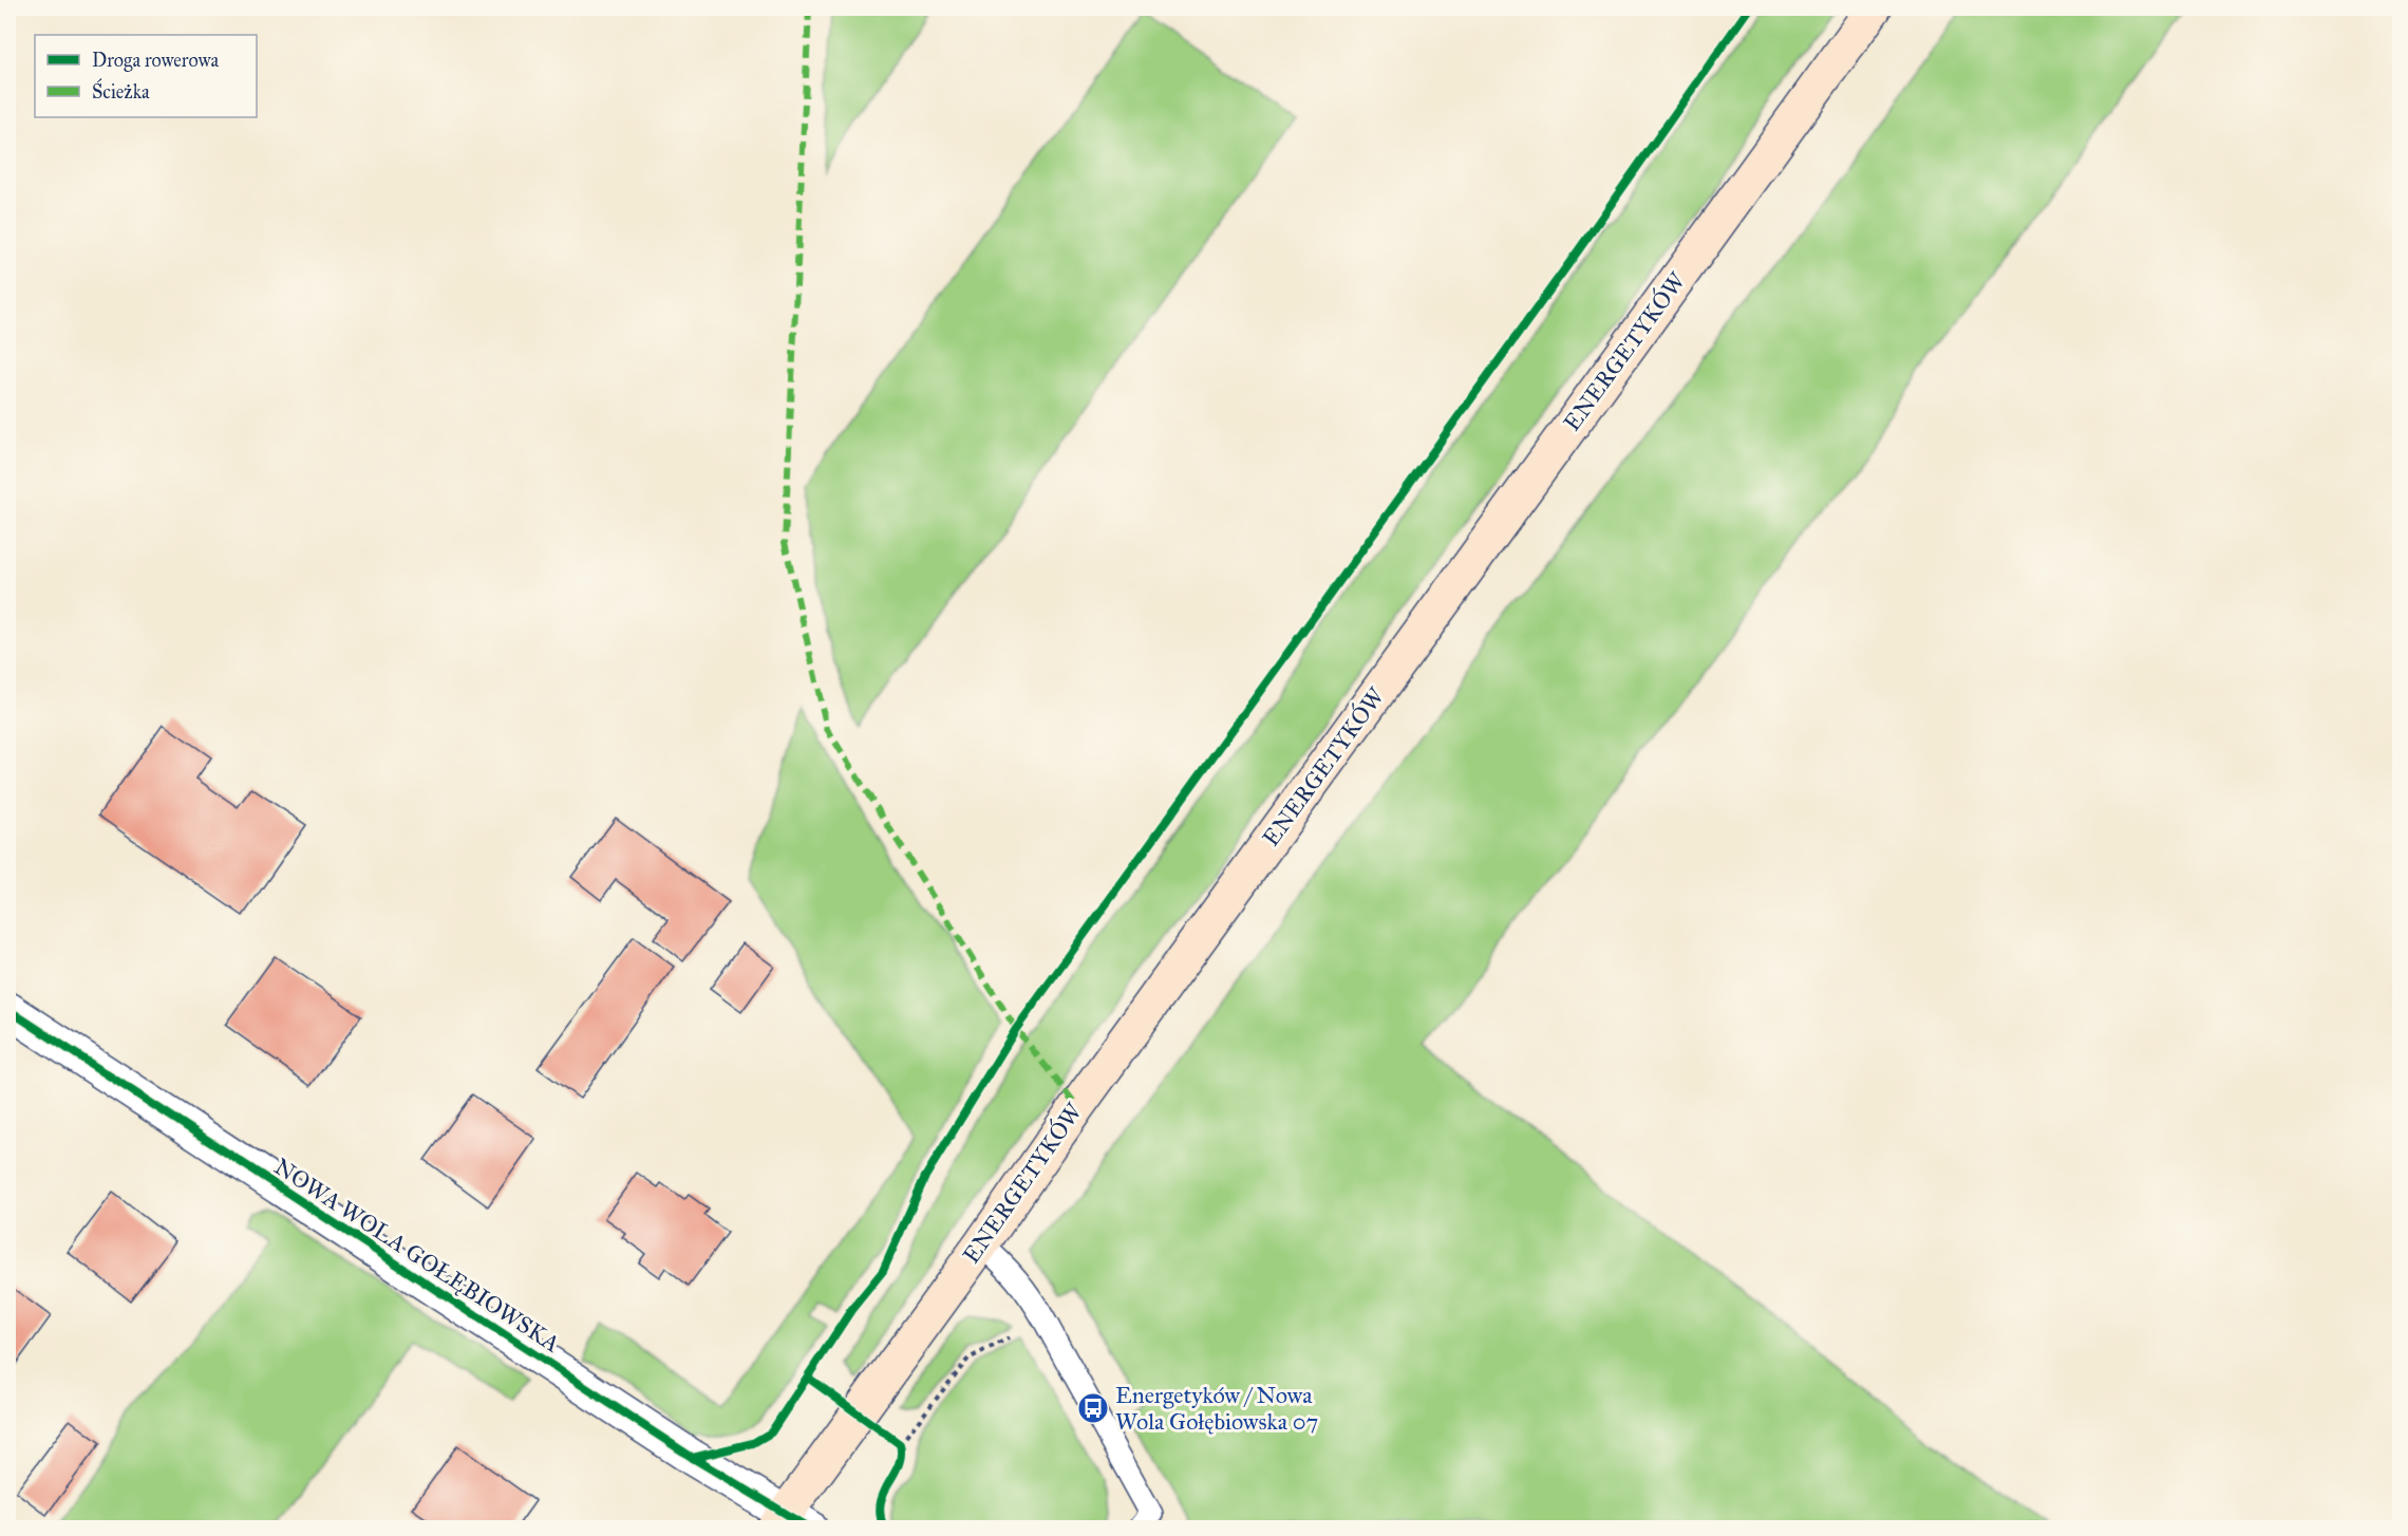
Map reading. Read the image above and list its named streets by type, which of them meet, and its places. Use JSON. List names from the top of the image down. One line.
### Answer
{"streets":{"main road":["ENERGETYKÓW"],"street":["NOWA WOLA GOŁĘBIOWSKA"]},"crossings":[["ENERGETYKÓW","NOWA WOLA GOŁĘBIOWSKA"]],"places":{"bus stop":["Energetyków / Nowa Wola Gołębiowska 07"]},"legend":["Droga rowerowa","Ścieżka"]}
